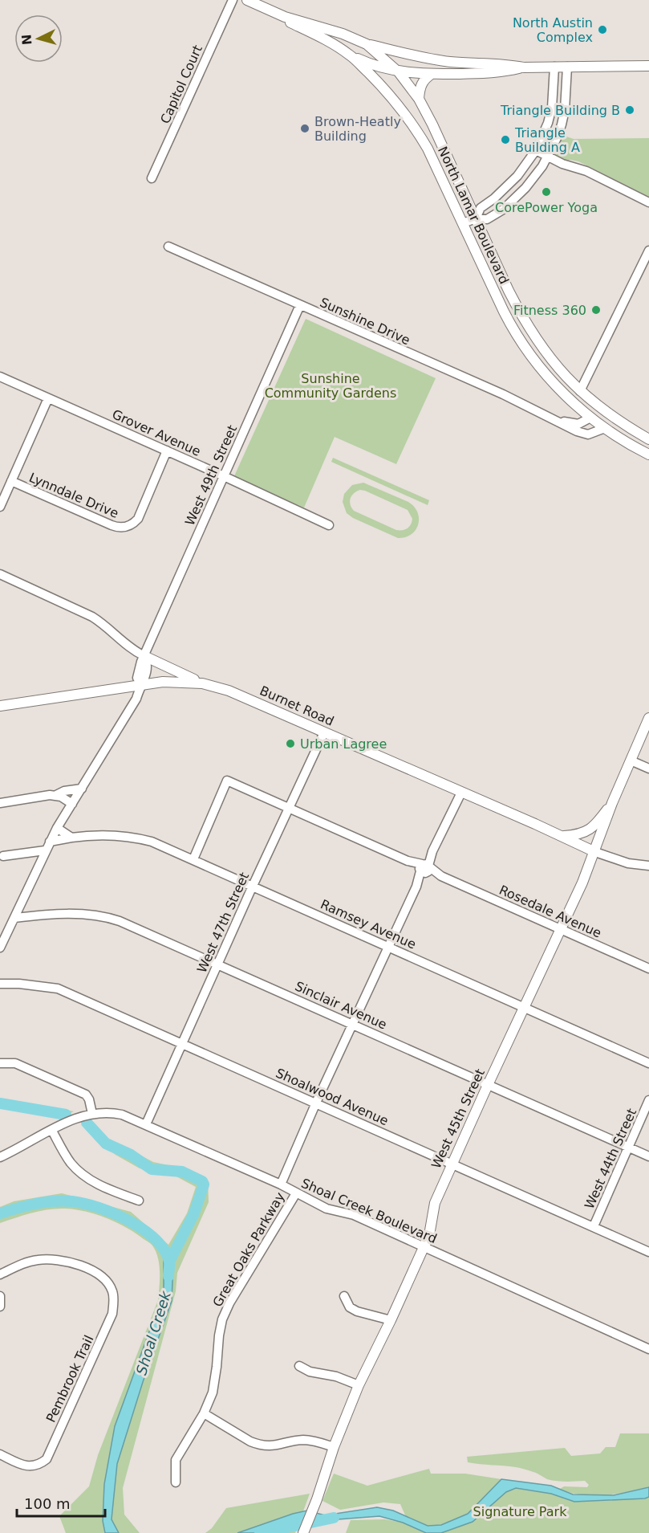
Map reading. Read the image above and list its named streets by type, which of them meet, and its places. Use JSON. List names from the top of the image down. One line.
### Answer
{"streets":{"main road":["North Lamar Boulevard","Burnet Road","West 45th Street"],"street":["Capitol Court","Sunshine Drive","Grover Avenue","West 49th Street","Lynndale Drive","Rosedale Avenue","West 47th Street","Ramsey Avenue","Sinclair Avenue","Shoalwood Avenue","West 44th Street","Shoal Creek Boulevard","Great Oaks Parkway","Pembrook Trail"]},"crossings":[["North Lamar Boulevard","Sunshine Drive"],["Sunshine Drive","West 49th Street"],["Grover Avenue","West 49th Street"],["Grover Avenue","Lynndale Drive"],["West 49th Street","Burnet Road"],["West 49th Street","Ramsey Avenue"],["West 49th Street","Sinclair Avenue"],["Burnet Road","West 47th Street"],["Burnet Road","West 45th Street"],["Rosedale Avenue","West 47th Street"],["Rosedale Avenue","Ramsey Avenue"],["Rosedale Avenue","West 45th Street"],["West 47th Street","Ramsey Avenue"],["West 47th Street","Sinclair Avenue"],["West 47th Street","Shoalwood Avenue"],["West 47th Street","Shoal Creek Boulevard"],["Ramsey Avenue","West 45th Street"],["Sinclair Avenue","West 45th Street"],["Sinclair Avenue","West 44th Street"],["Shoalwood Avenue","West 45th Street"],["Shoalwood Avenue","West 44th Street"],["West 45th Street","Shoal Creek Boulevard"],["Shoal Creek Boulevard","Great Oaks Parkway"]],"water":["Shoal Creek"],"parks":["Sunshine Community Gardens","Signature Park"],"places":["North Austin Complex","Triangle Building B","Brown-Heatly Building","Triangle Building A","CorePower Yoga","Fitness 360","Urban Lagree"],"scale_bar":"100 m","north":"left"}
